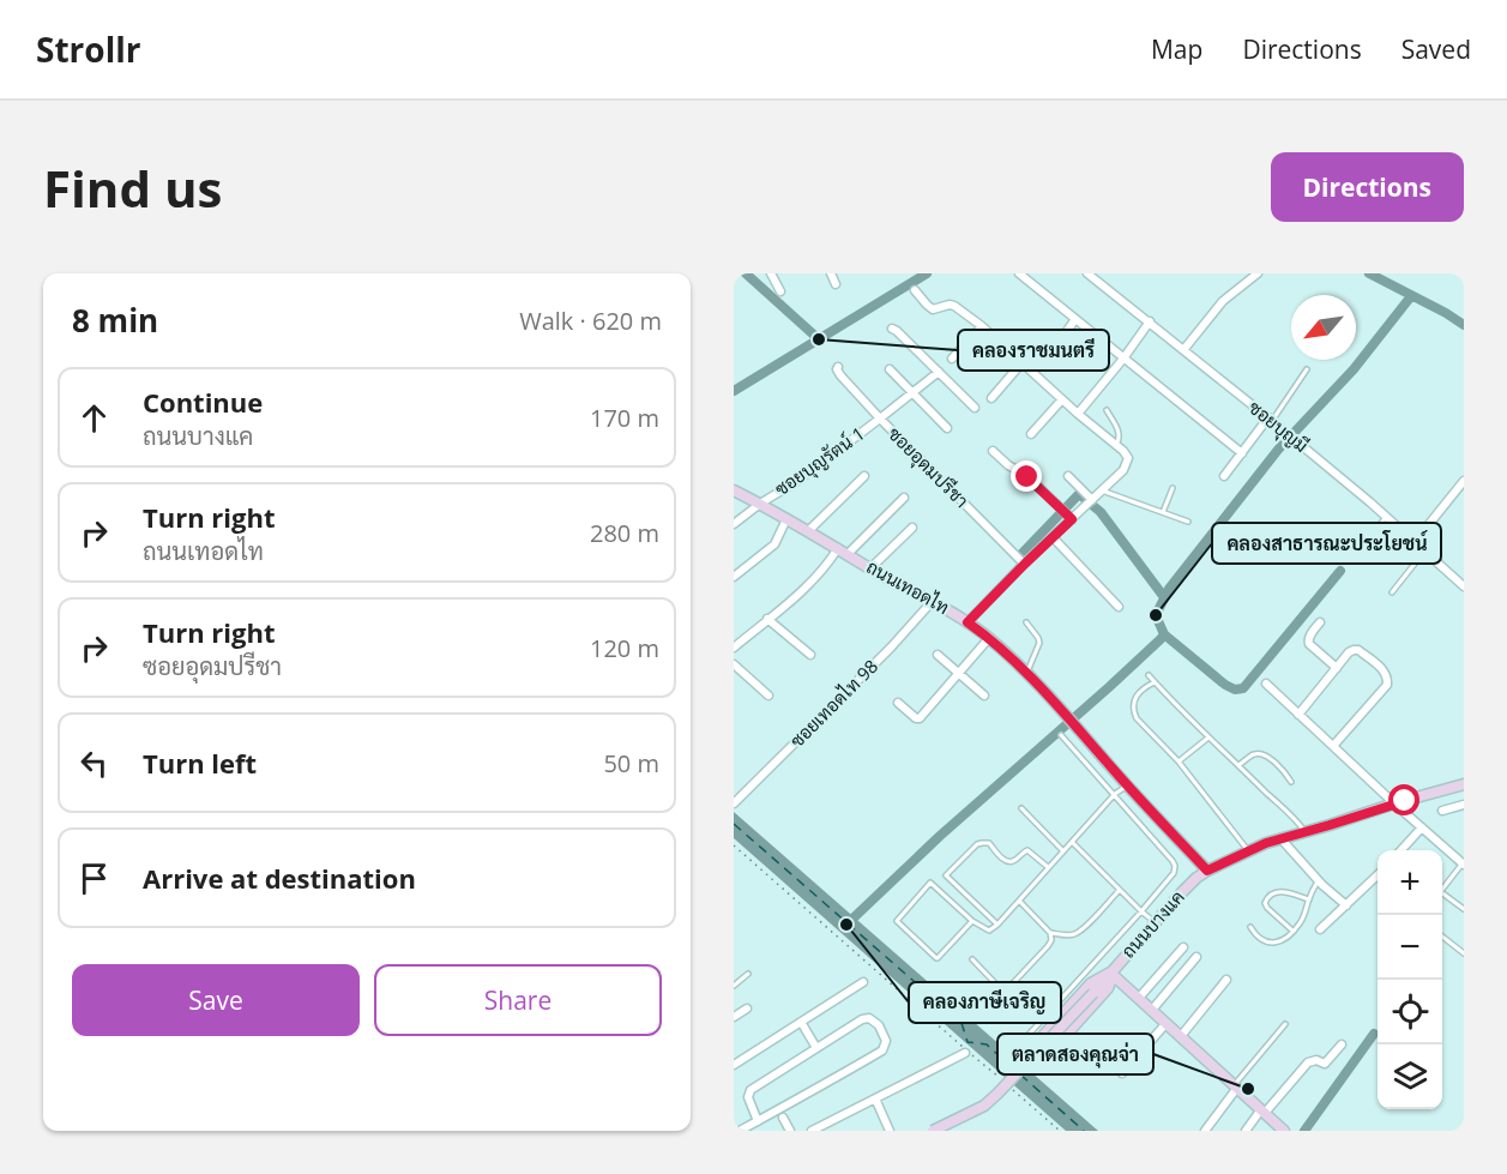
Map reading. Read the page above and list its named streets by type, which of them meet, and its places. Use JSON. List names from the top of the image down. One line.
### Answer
{"streets":{"main road":["ถนนเทอดไท","ถนนบางแค"],"street":["ซอยบุญมี","ซอยบุญรัตน์ 1","ซอยอุดมปรีชา","ซอยเทอดไท 98"]},"crossings":[["ซอยบุญรัตน์ 1","ซอยอุดมปรีชา"],["ซอยบุญรัตน์ 1","ถนนเทอดไท"],["ถนนเทอดไท","ซอยเทอดไท 98"],["ถนนเทอดไท","ถนนบางแค"]],"places":["คลองราชมนตรี","คลองสาธารณะประโยชน์","คลองภาษีเจริญ","ตลาดสองคุณจ่า"],"north":"bottom left","page":{"header":"Strollr","nav":["Map","Directions","Saved"],"buttons":["Directions",["Save","Share"]],"title":"Find us","heading":["8 min","Walk · 620 m"],"list":[["Continue","ถนนบางแค","170 m"],["Turn right","ถนนเทอดไท","280 m"],["Turn right","ซอยอุดมปรีชา","120 m"],["Turn left","50 m"],"Arrive at destination"],"map_buttons":["+","−"]}}
